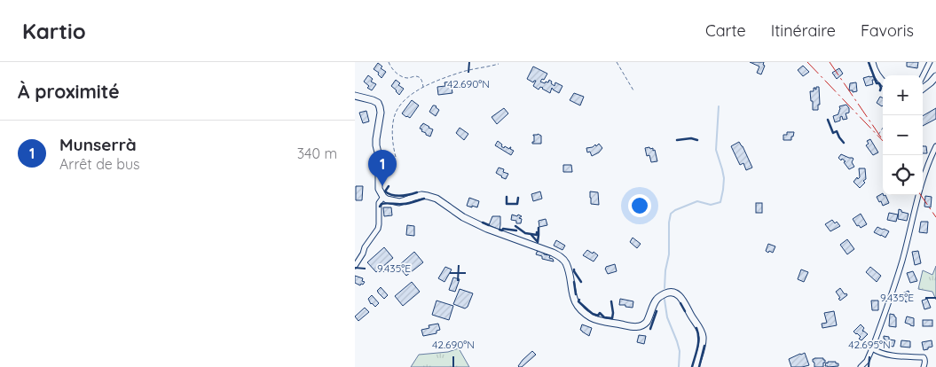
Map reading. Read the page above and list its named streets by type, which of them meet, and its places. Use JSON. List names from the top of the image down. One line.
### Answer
{"page":{"header":"Kartio","nav":["Carte","Itinéraire","Favoris"],"heading":"À proximité","map_buttons":["+","−"],"list":[{"mark":"1","name":"Munserrà","note":"Arrêt de bus","value":"340 m"}],"pins":"1"},"coordinates":["42.690°N","9.435°E","42.695°N"]}
